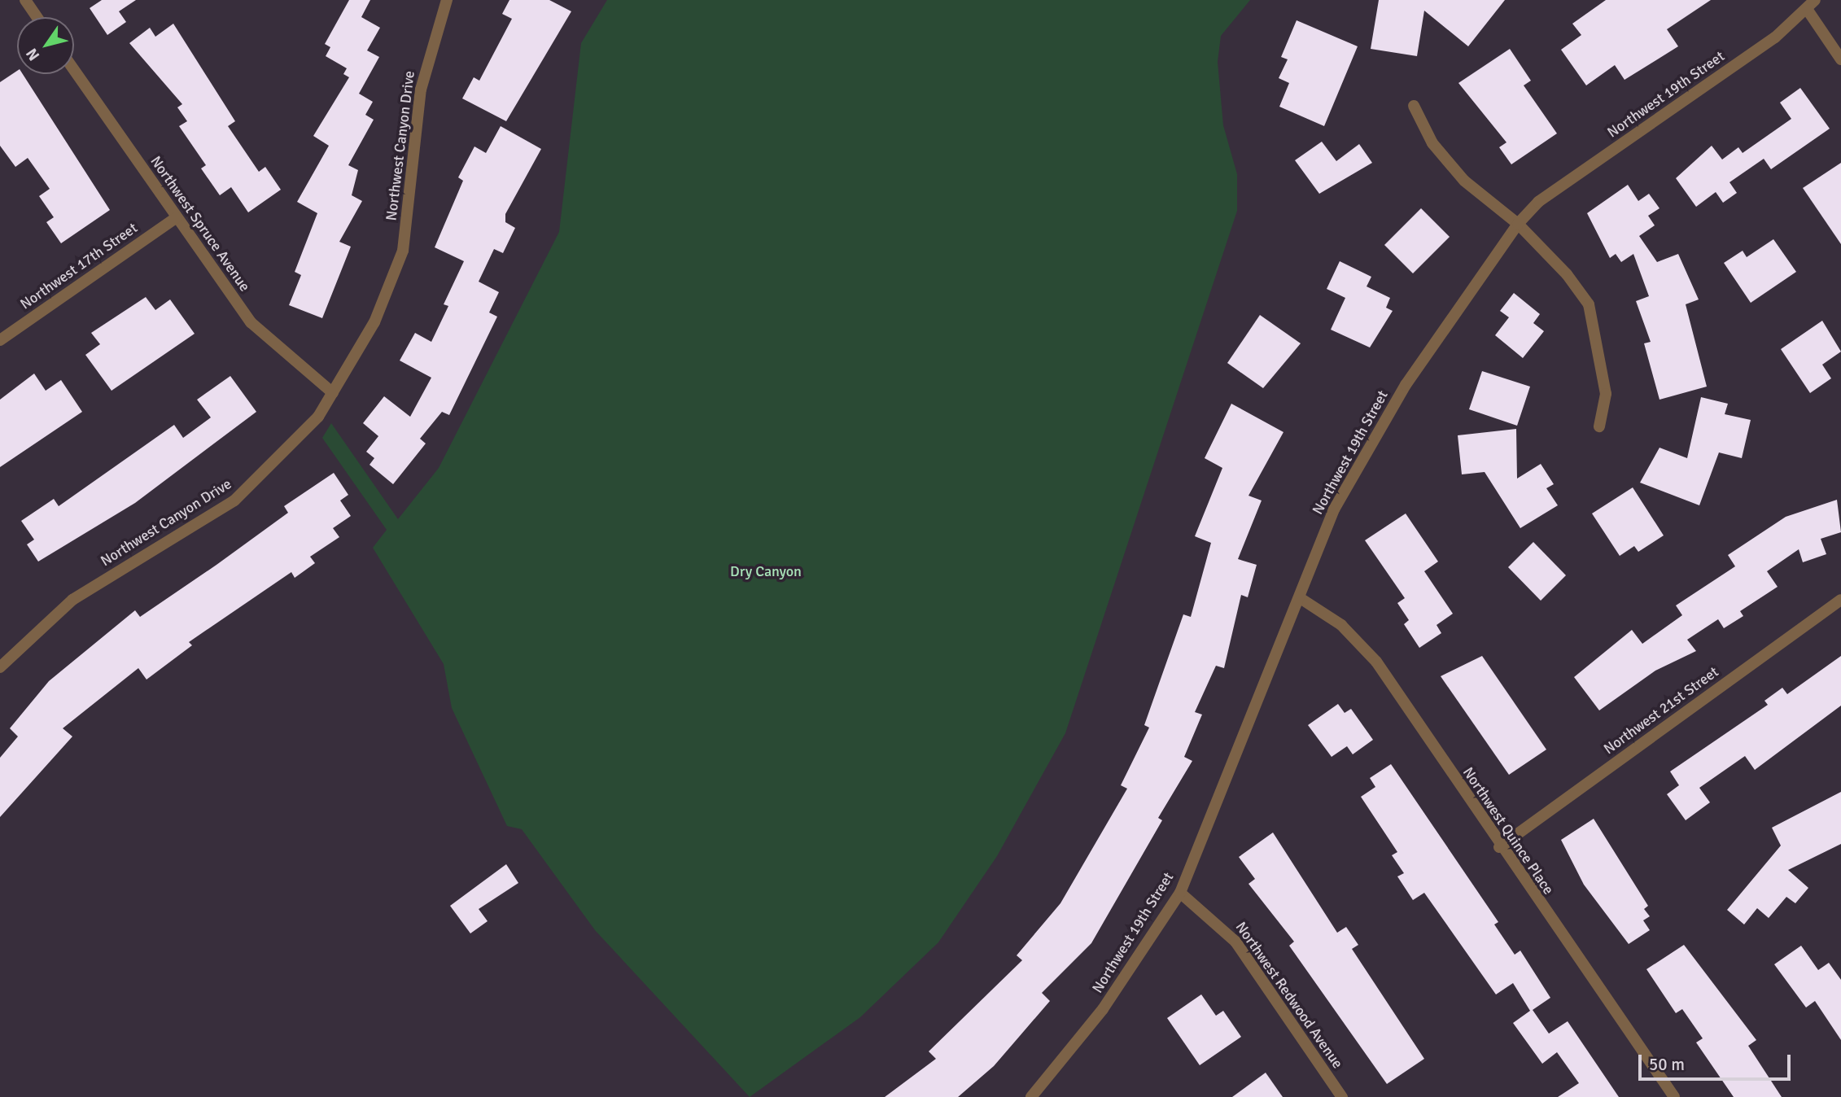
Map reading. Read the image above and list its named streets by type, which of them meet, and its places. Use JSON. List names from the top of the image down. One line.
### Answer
{"streets":{"street":["Northwest 19th Street","Northwest Canyon Drive","Northwest Spruce Avenue","Northwest 17th Street","Northwest 21st Street","Northwest Quince Place","Northwest Redwood Avenue"]},"crossings":[["Northwest 19th Street","Northwest Quince Place"],["Northwest 19th Street","Northwest Redwood Avenue"],["Northwest Canyon Drive","Northwest Spruce Avenue"],["Northwest Spruce Avenue","Northwest 17th Street"],["Northwest 21st Street","Northwest Quince Place"]],"parks":["Dry Canyon"],"scale_bar":"50 m","north":"bottom left"}
